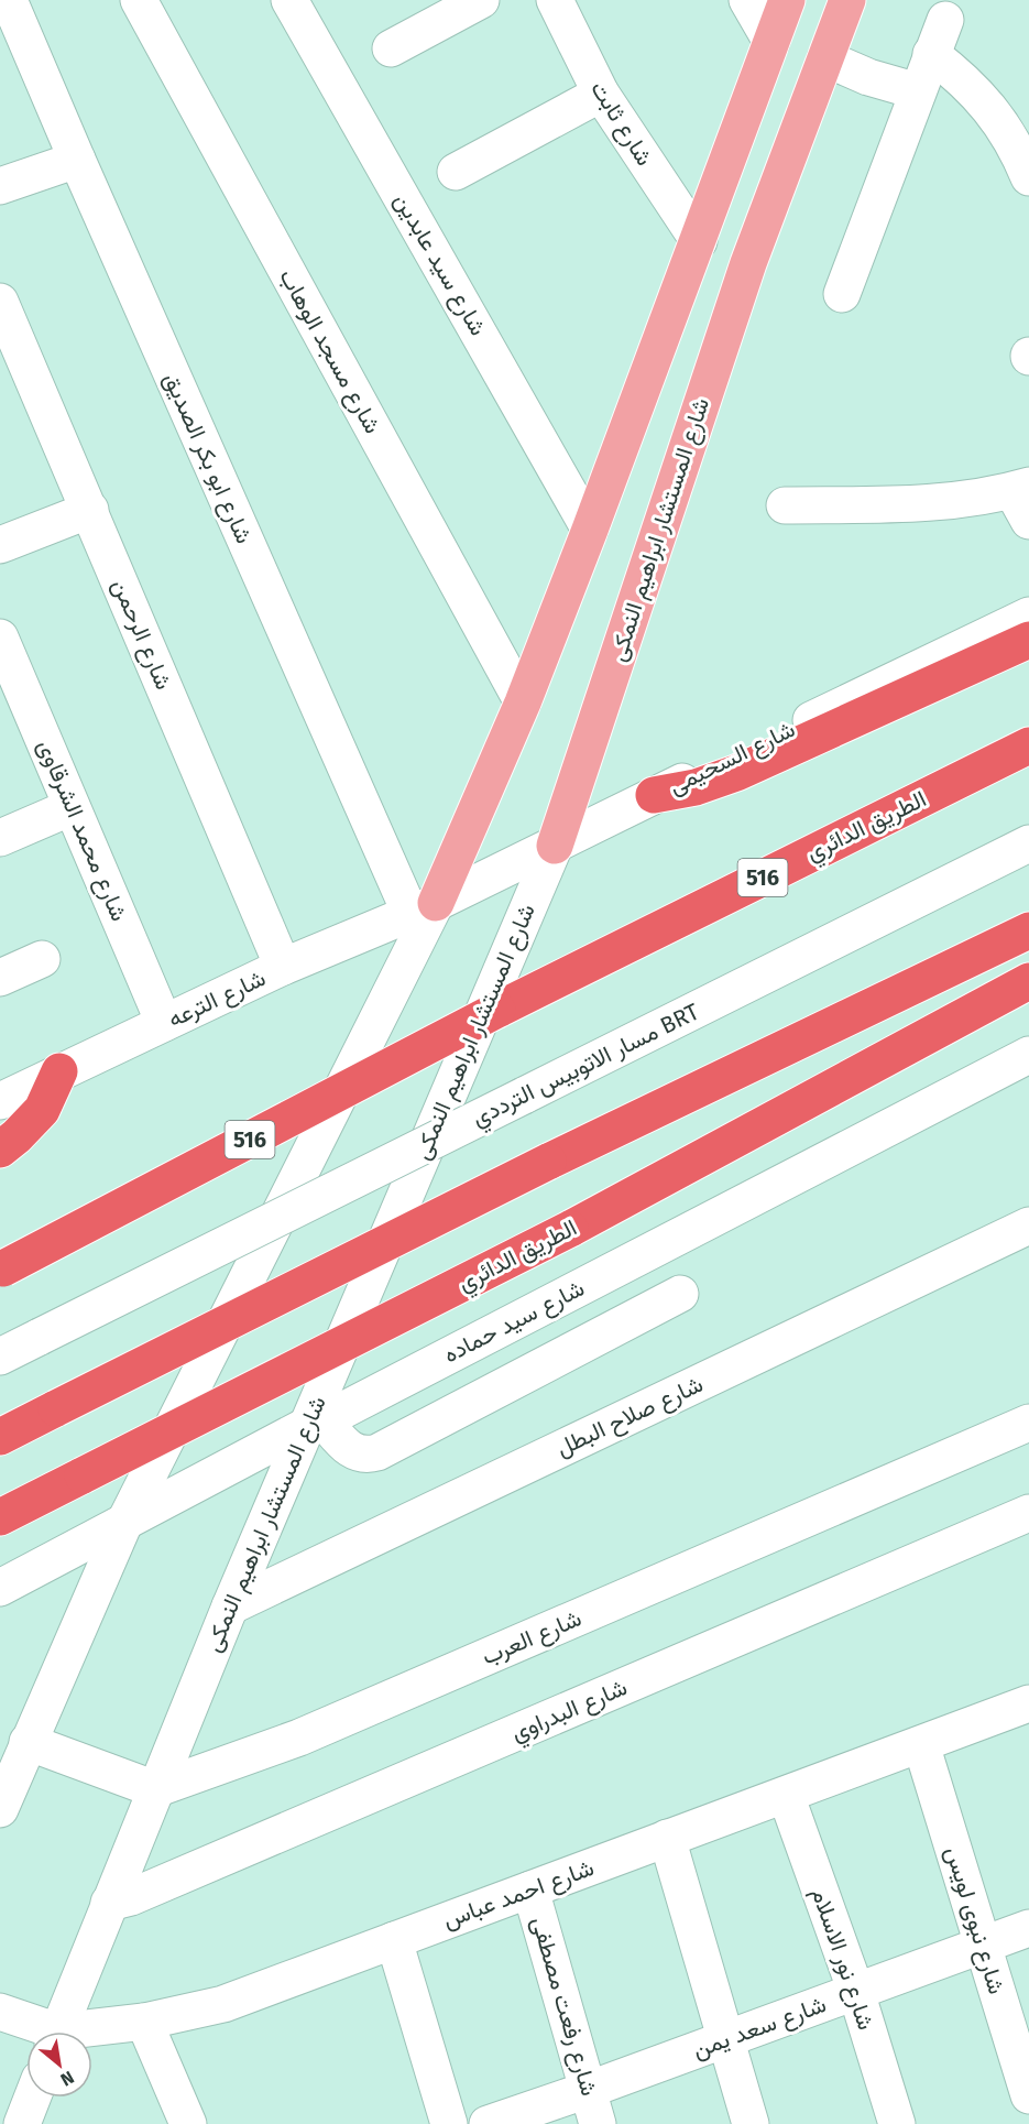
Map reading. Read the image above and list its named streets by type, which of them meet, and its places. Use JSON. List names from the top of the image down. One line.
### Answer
{"streets":{"highway":["الطريق الدائري","516"],"main road":["شارع المستشار ابراهيم النمكى"],"street":["شارع ثابت","شارع سيد عابدين","شارع مسجد الوهاب","شارع ابو بكر الصديق","شارع الرحمن","شارع السحيمى","شارع محمد الشرقاوى","شارع الترعه","مسار الاتوبيس الترددي BRT","شارع سيد حماده","شارع صلاح البطل","شارع العرب","شارع البدراوي","شارع احمد عباس","شارع نبوى لويس","شارع نور الاسلام","شارع رفعت مصطفى","شارع سعد يمن"]},"crossings":[["شارع ابو بكر الصديق","شارع السحيمى"],["شارع ابو بكر الصديق","شارع الترعه"],["شارع المستشار ابراهيم النمكى","شارع السحيمى"],["شارع المستشار ابراهيم النمكى","شارع سيد حماده"],["شارع المستشار ابراهيم النمكى","شارع صلاح البطل"],["شارع المستشار ابراهيم النمكى","شارع العرب"],["شارع المستشار ابراهيم النمكى","شارع البدراوي"],["شارع الرحمن","شارع الترعه"],["شارع السحيمى","شارع الترعه"],["شارع محمد الشرقاوى","شارع الترعه"],["شارع احمد عباس","شارع نبوى لويس"],["شارع احمد عباس","شارع نور الاسلام"],["شارع احمد عباس","شارع رفعت مصطفى"],["شارع نبوى لويس","شارع سعد يمن"],["شارع نور الاسلام","شارع سعد يمن"],["شارع رفعت مصطفى","شارع سعد يمن"]],"north":"bottom right"}
